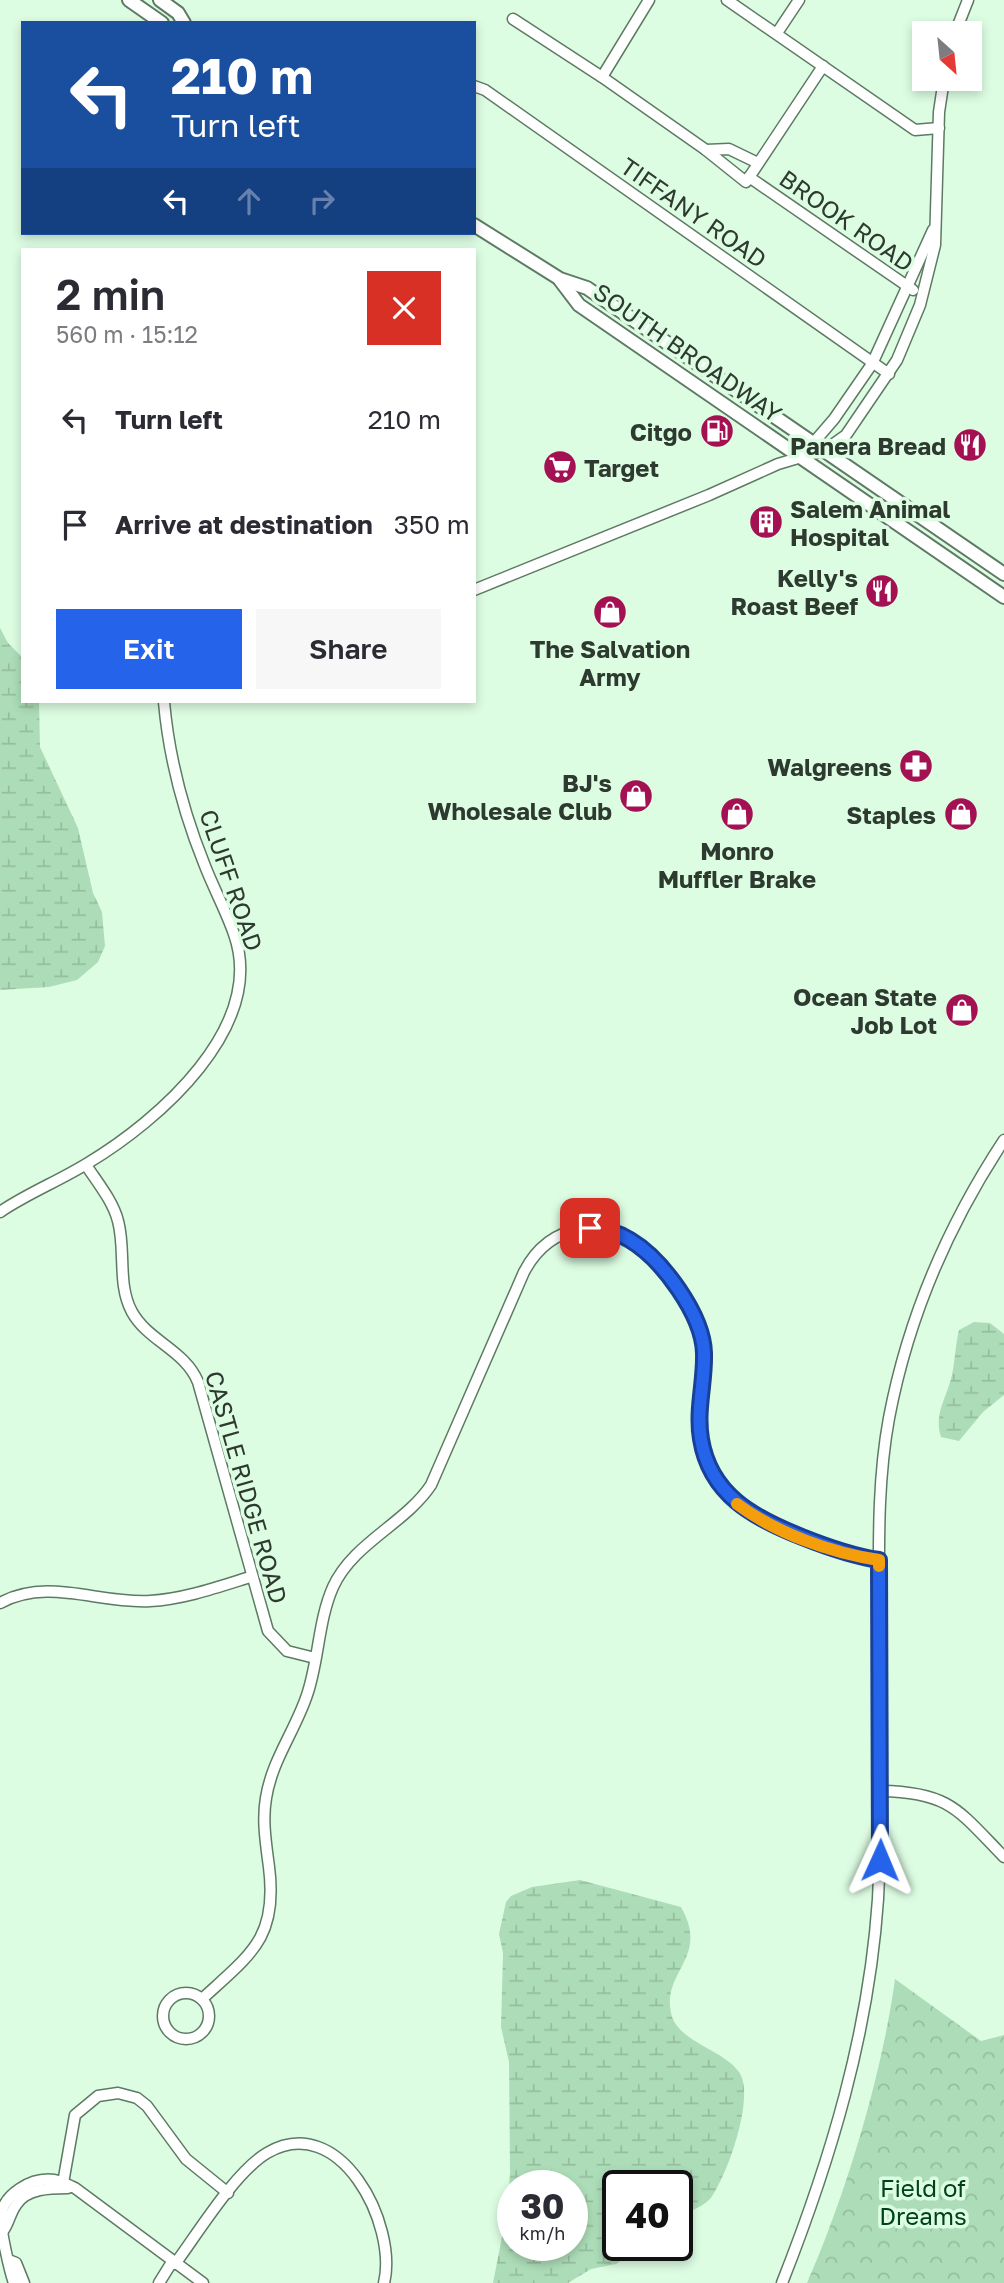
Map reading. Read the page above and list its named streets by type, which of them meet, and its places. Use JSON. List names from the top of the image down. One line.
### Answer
{"streets":{"main road":["SOUTH BROADWAY"],"street":["TIFFANY ROAD","BROOK ROAD","CLUFF ROAD","CASTLE RIDGE ROAD"]},"crossings":[["CLUFF ROAD","CASTLE RIDGE ROAD"]],"parks":["Field of Dreams"],"places":{"fuel station":["Citgo"],"restaurant":["Panera Bread","Kelly's Roast Beef"],"supermarket":["Target"],"building":["Salem Animal Hospital"],"shop":["The Salvation Army","BJ's Wholesale Club","Monro Muffler Brake","Staples","Ocean State Job Lot"],"pharmacy":["Walgreens"]},"north":"bottom right","page":{"turn":["210 m","Turn left"],"heading":["2 min","560 m · 15:12"],"list":[{"name":"Turn left","value":"210 m"},{"name":"Arrive at destination","value":"350 m"}],"buttons":["Exit","Share"],"speed":"30 km/h","limit":"40"}}
